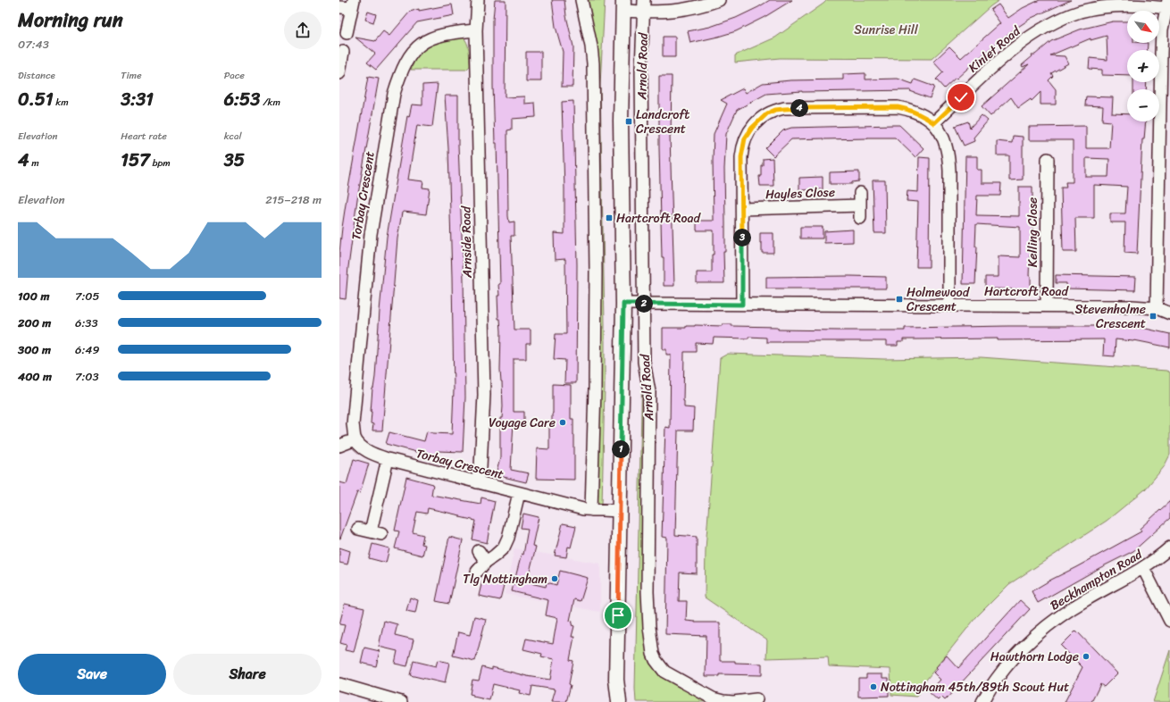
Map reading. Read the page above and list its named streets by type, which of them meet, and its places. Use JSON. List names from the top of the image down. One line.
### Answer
{"streets":{"main road":["Arnold Road"],"street":["Kinlet Road","Hayles Close","Torbay Crescent","Kelling Close","Arnside Road","Hartcroft Road","Beckhampton Road"]},"crossings":[["Arnold Road","Torbay Crescent"],["Arnold Road","Hartcroft Road"],["Torbay Crescent","Arnside Road"],["Kelling Close","Hartcroft Road"]],"parks":["Sunrise Hill"],"places":{"transit":["Landcroft Crescent","Hartcroft Road","Holmewood Crescent","Stevenholme Crescent"],"other":["Voyage Care","Tlg Nottingham","Hawthorn Lodge","Nottingham 45th/89th Scout Hut"]},"north":"bottom right","page":{"heading":["Morning run","07:43"],"map_buttons":["+","−"],"stats":[["Distance","0.51 km"],["Time","3:31"],["Pace","6:53 /km"],["Elevation","4 m"],["Heart rate","157 bpm"],["kcal","35"]],"pins":["4","3","2","1"],"chart":["Elevation","215–218 m"],"list":[{"name":"100 m","note":"7:05"},{"name":"200 m","note":"6:33"},{"name":"300 m","note":"6:49"},{"name":"400 m","note":"7:03"}],"buttons":["Save","Share"]}}
